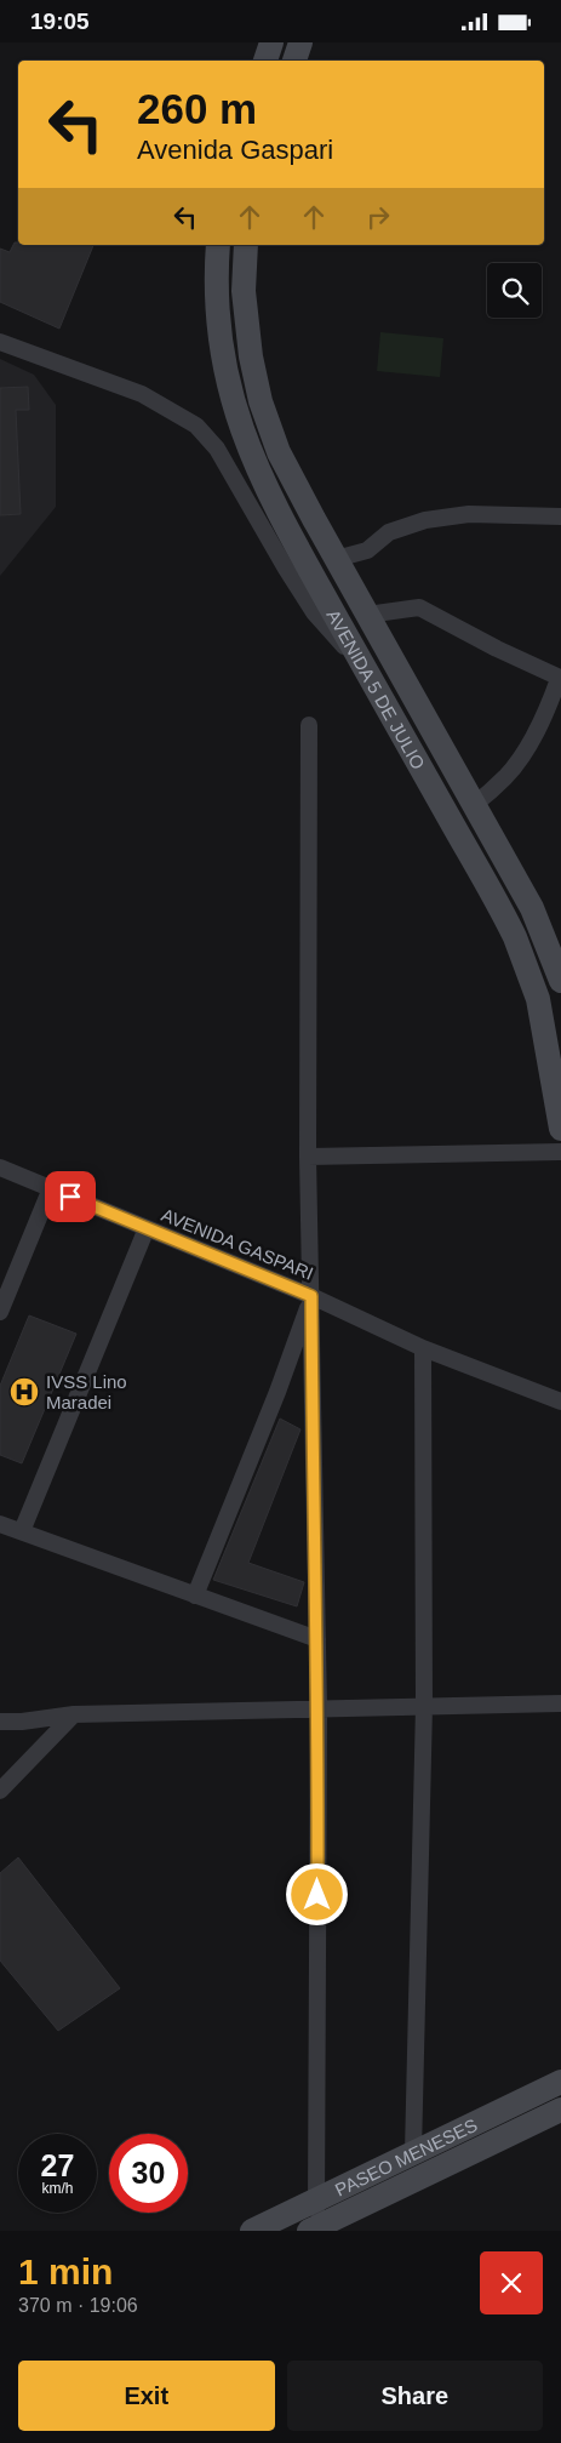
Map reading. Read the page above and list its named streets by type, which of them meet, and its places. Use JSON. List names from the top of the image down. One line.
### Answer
{"streets":{"street":["AVENIDA 5 DE JULIO","AVENIDA GASPARI","PASEO MENESES"]},"places":{"hospital":["IVSS Lino Maradei"]},"page":{"status":"19:05","turn":["260 m","Avenida Gaspari"],"speed":"27 km/h","limit":"30","heading":["1 min","370 m · 19:06"],"buttons":["Exit","Share"]}}
